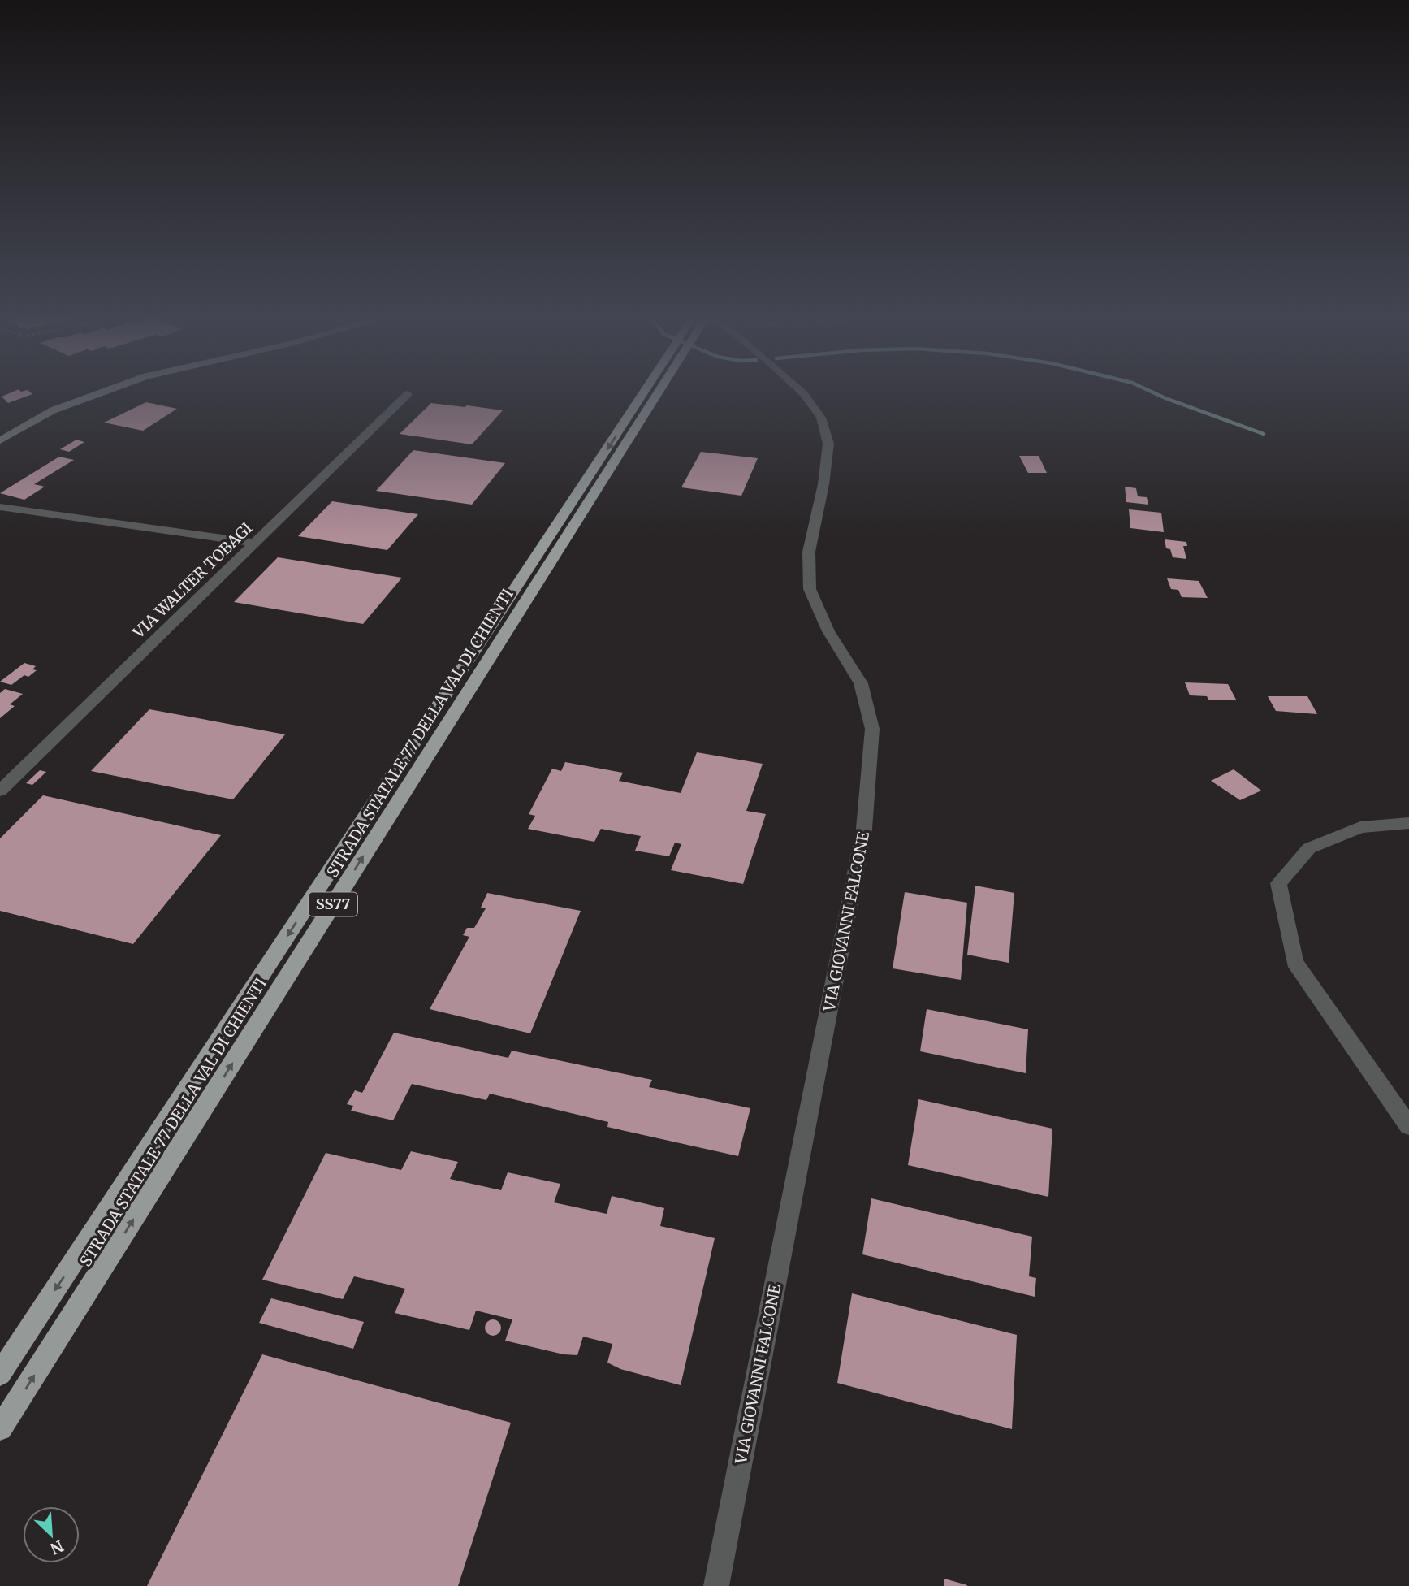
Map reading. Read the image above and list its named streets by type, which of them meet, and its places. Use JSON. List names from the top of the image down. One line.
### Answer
{"streets":{"highway":["STRADA STATALE 77 DELLA VAL DI CHIENTI","SS77"],"street":["VIA WALTER TOBAGI","VIA GIOVANNI FALCONE"]},"north":"bottom right"}
